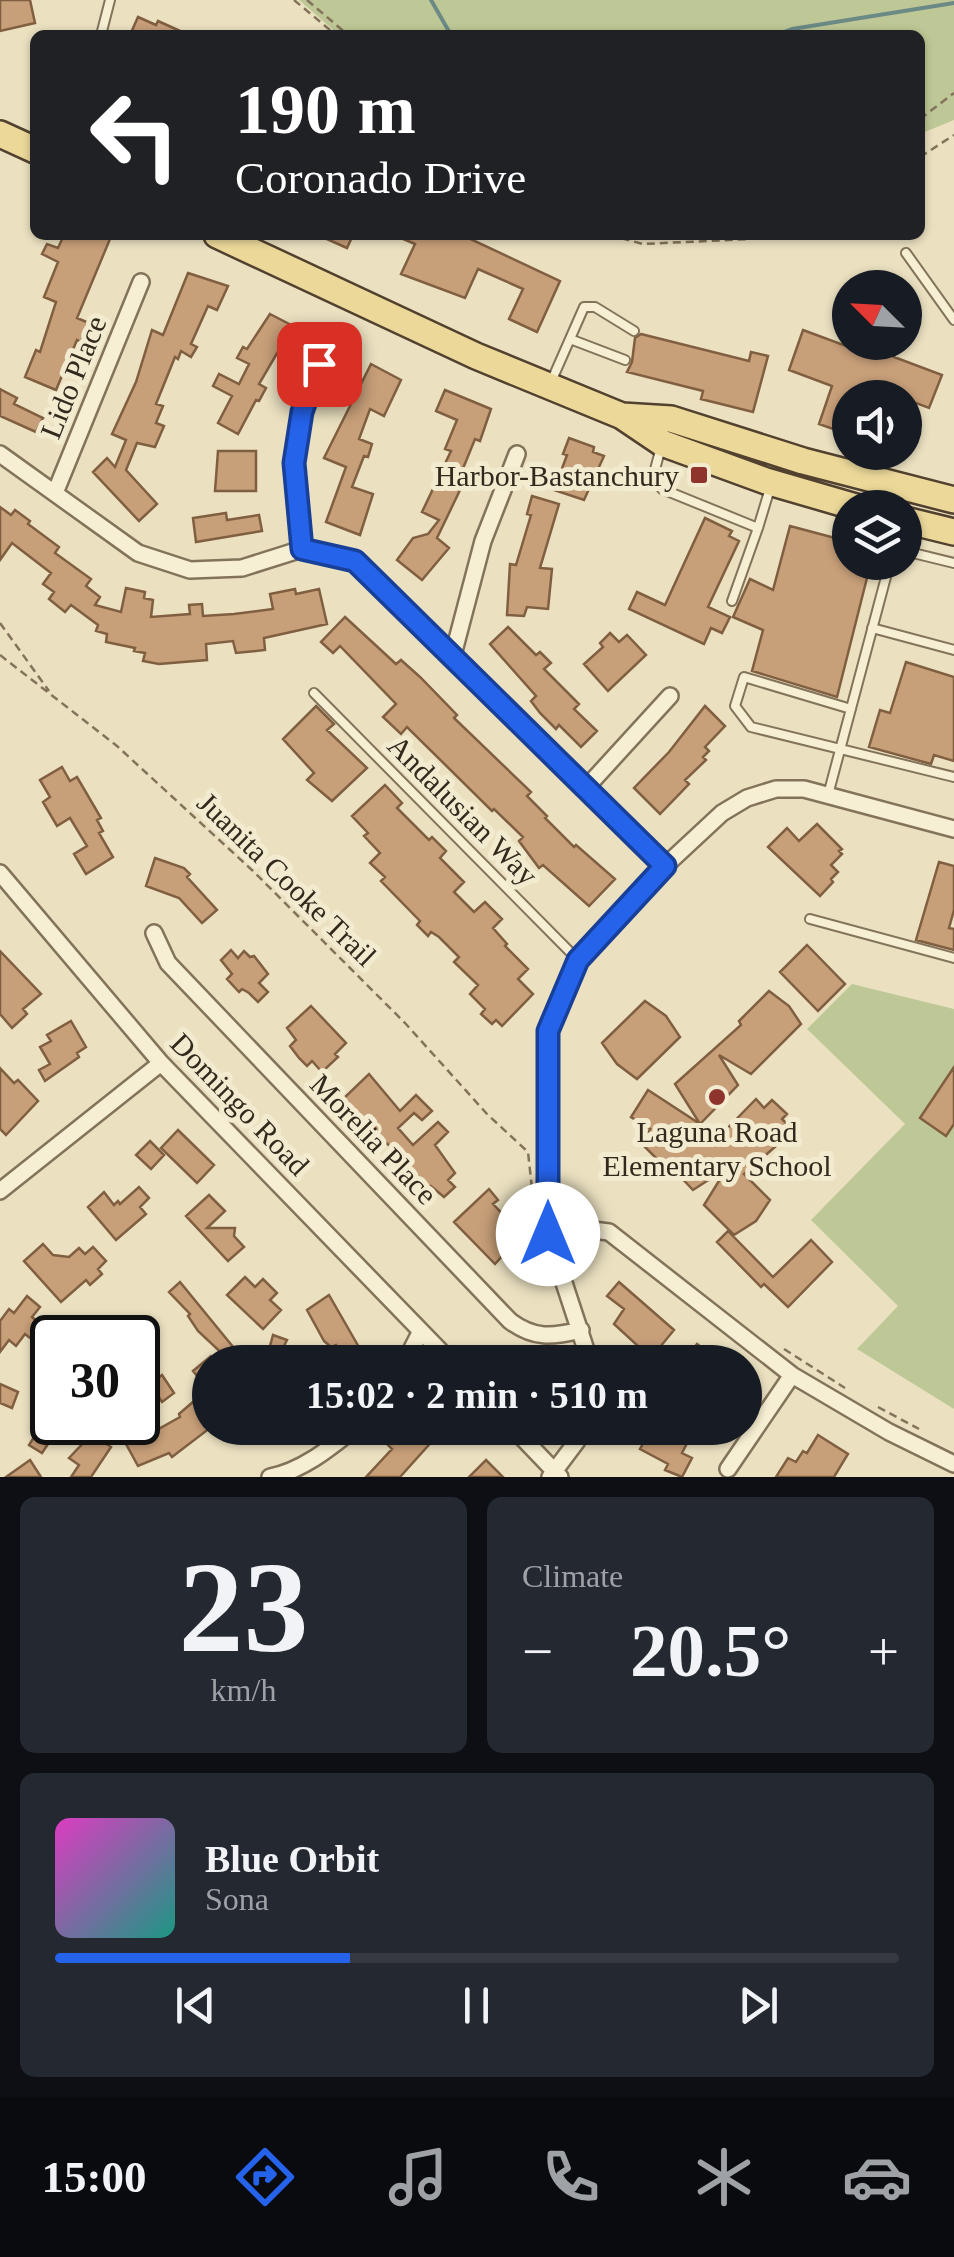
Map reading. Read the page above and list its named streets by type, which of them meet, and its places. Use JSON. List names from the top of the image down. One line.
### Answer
{"streets":{"street":["Lido Place","Domingo Road","Morelia Place"],"lane":["Andalusian Way"],"path":["Juanita Cooke Trail"]},"places":{"transit":["Harbor-Bastanchury"],"other":["Laguna Road Elementary School"]},"north":"top left","page":{"turn":["190 m","Coronado Drive"],"limit":"30","trip":"15:02 · 2 min · 510 m","tile":[["23","km/h"],"Climate"],"heat":["−","20.5°","+"],"song":["Blue Orbit","Sona"],"tabs":"15:00"}}
